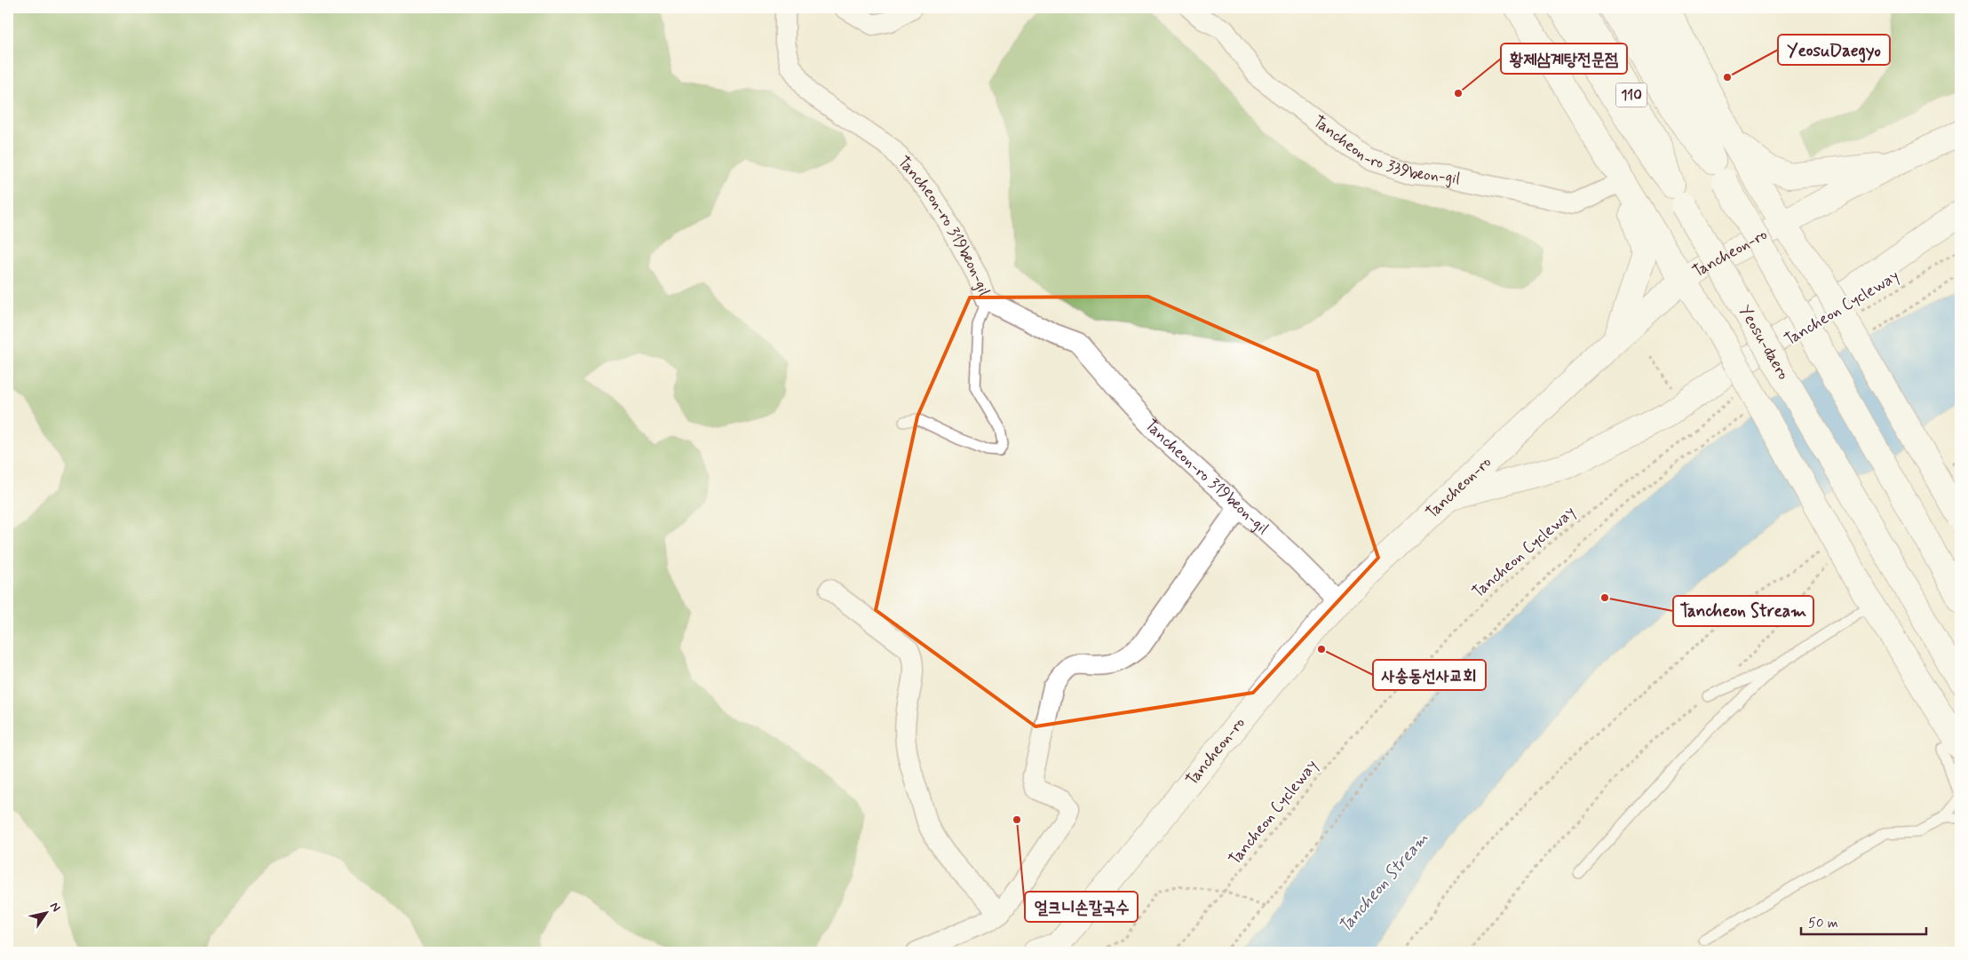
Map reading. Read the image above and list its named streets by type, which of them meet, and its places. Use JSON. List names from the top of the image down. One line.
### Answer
{"streets":{"main road":["110","Tancheon-ro","Yeosu-daero"],"street":["Tancheon-ro 339beon-gil","Tancheon-ro 319beon-gil"],"path":["Tancheon Cycleway"]},"crossings":[["110","Yeosu-daero"],["Tancheon-ro 319beon-gil","Tancheon-ro"]],"water":["Tancheon Stream"],"places":["YeosuDaegyo","황제삼계탕전문점","Tancheon Stream","사송동선사교회","얼크니손칼국수"],"scale_bar":"50 m","north":"top right"}
